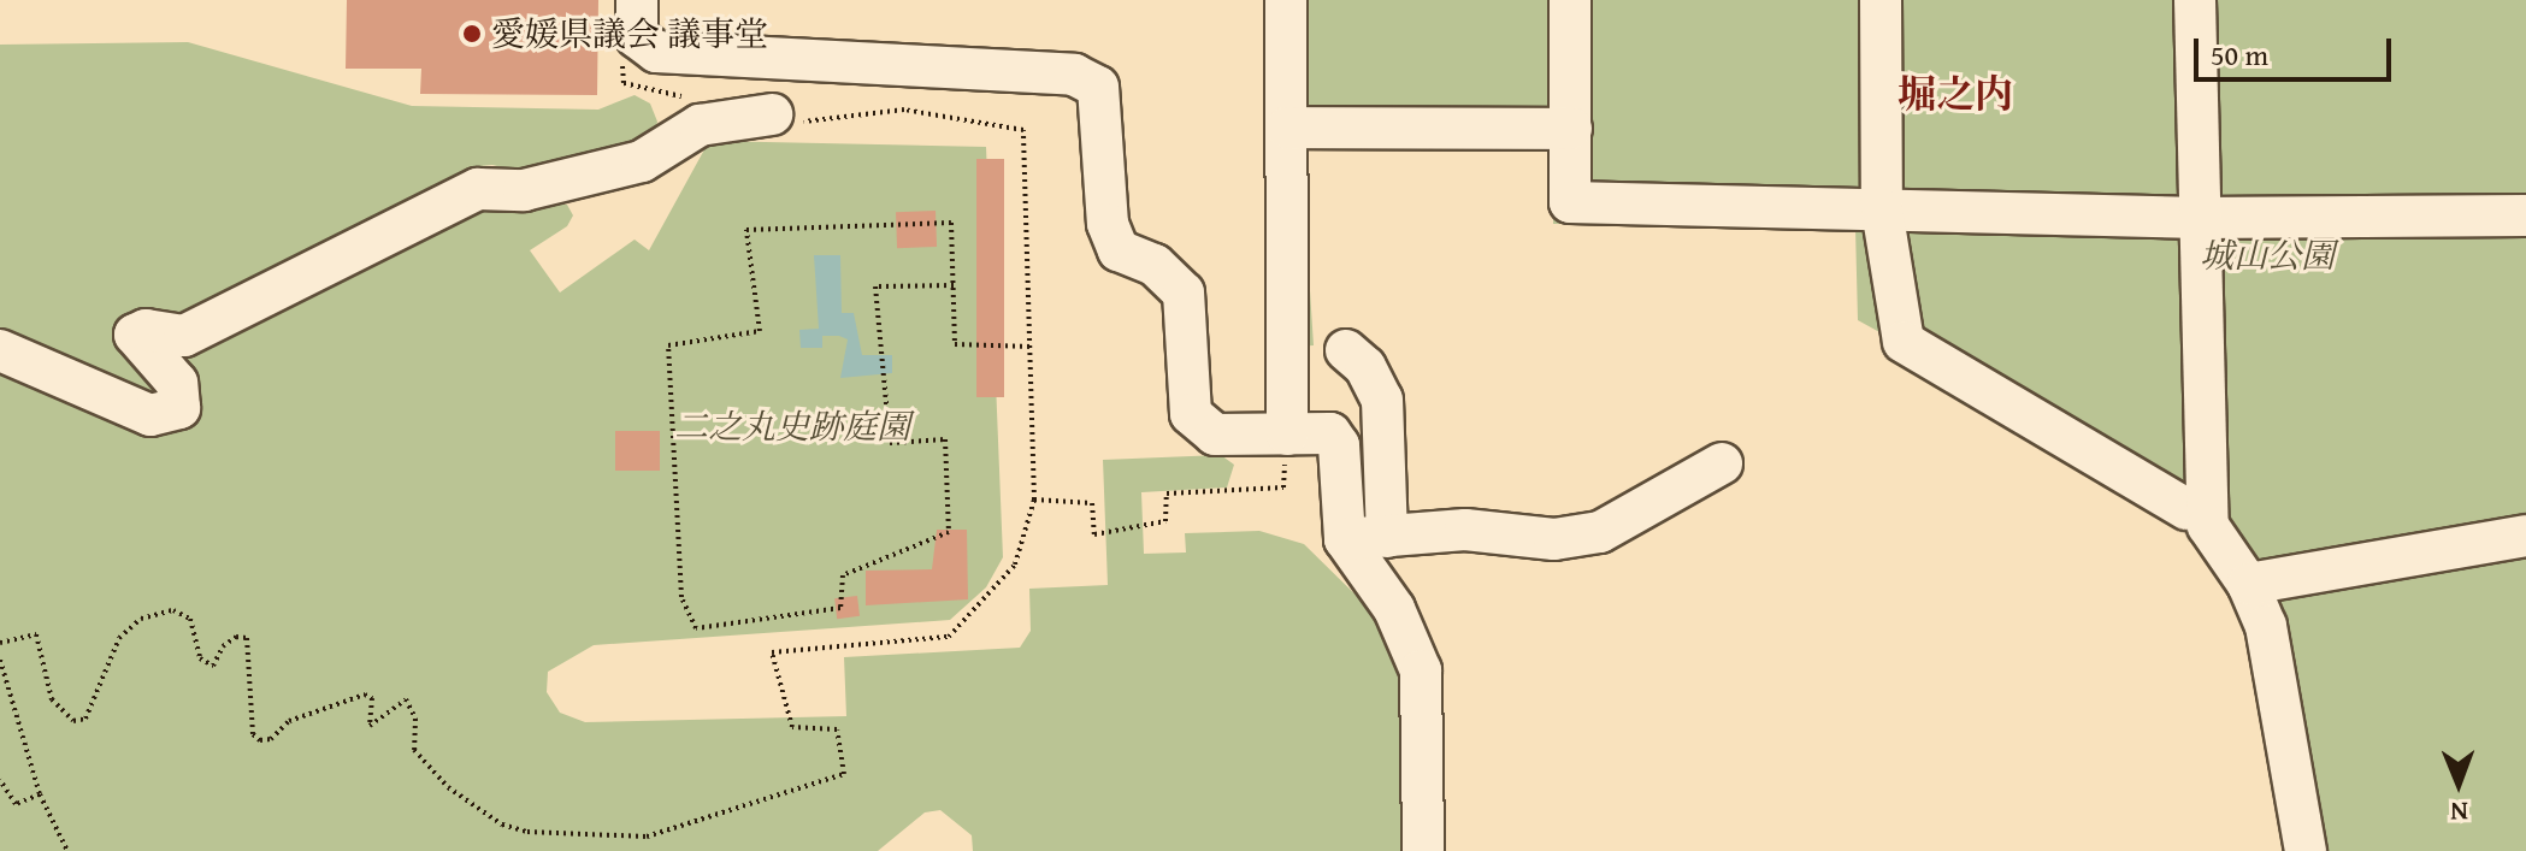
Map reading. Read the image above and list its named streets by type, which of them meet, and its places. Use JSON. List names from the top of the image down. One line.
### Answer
{"districts":["堀之内"],"parks":["城山公園","二之丸史跡庭園"],"places":["愛媛県議会 議事堂"],"scale_bar":"50 m","north":"bottom"}
